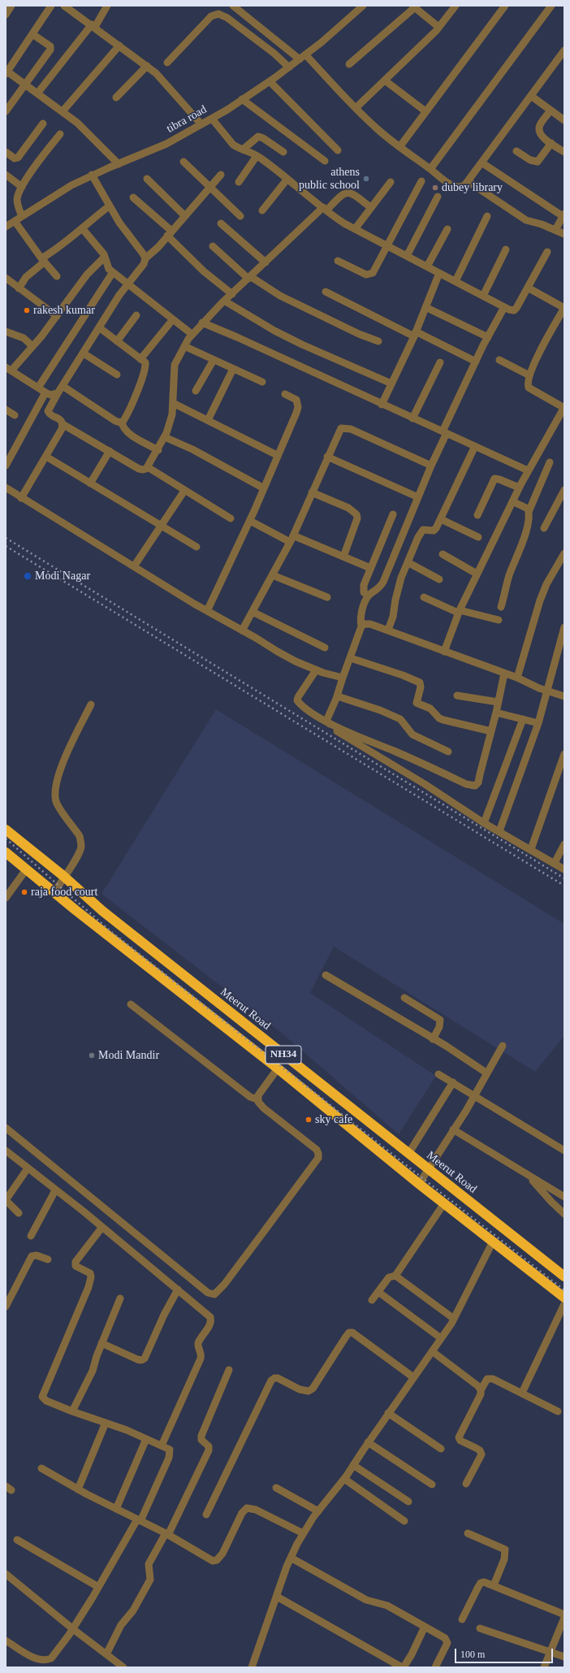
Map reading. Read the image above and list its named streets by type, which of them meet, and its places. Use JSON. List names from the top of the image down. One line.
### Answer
{"streets":{"highway":["Meerut Road","NH34"],"street":["tibra road"]},"places":["athens public school","dubey library","rakesh kumar","Modi Nagar","raja food court","Modi Mandir","sky cafe"],"scale_bar":"100 m"}
